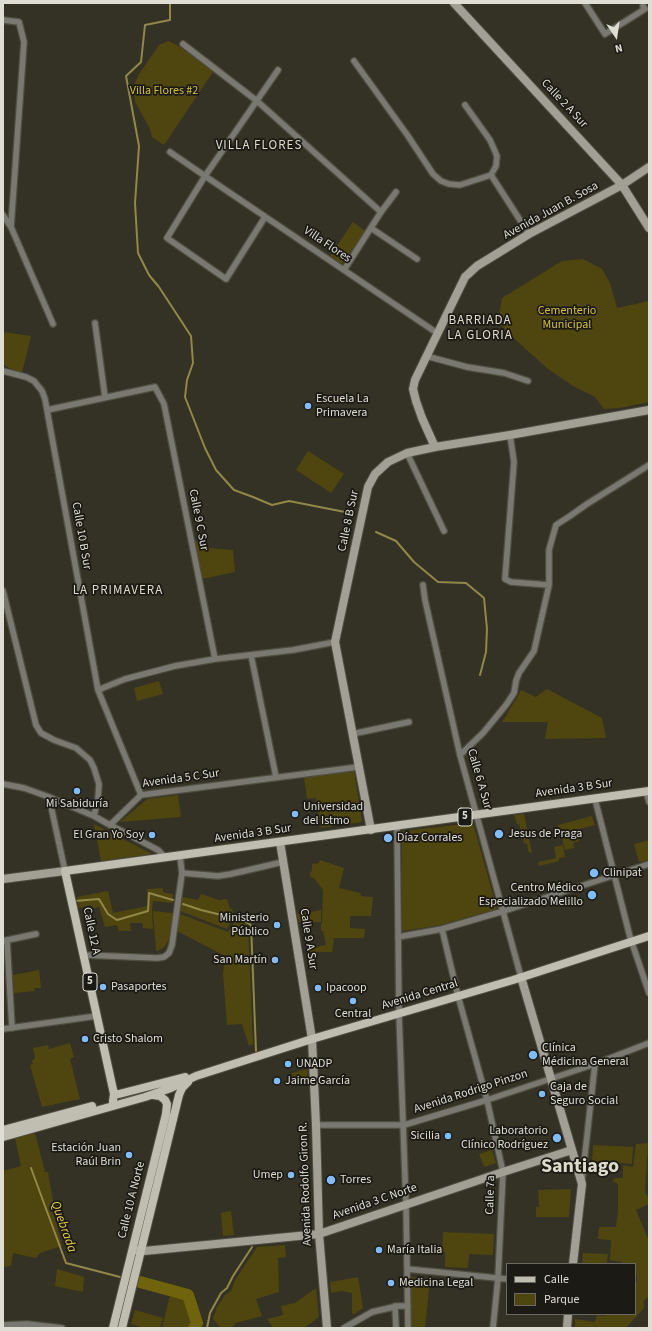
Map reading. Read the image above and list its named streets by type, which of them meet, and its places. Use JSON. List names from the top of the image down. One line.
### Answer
{"streets":{"main road":["Avenida 3 B Sur","5","Calle 12 A","Avenida Central","Calle 10 A Norte"],"street":["Calle 2 A Sur","Avenida Juan B. Sosa","Villa Flores","Calle 9 C Sur","Calle 8 B Sur","Calle 10 B Sur","Avenida 5 C Sur","Calle 6 A Sur","Calle 9 A Sur","Avenida Rodrigo Pinzon","Avenida Rodolfo Giron R.","Calle 7a","Avenida 3 C Norte"]},"crossings":[["Calle 2 A Sur","Avenida Juan B. Sosa"],["Avenida Juan B. Sosa","Villa Flores"],["Calle 8 B Sur","Avenida 5 C Sur"],["Calle 8 B Sur","Avenida 3 B Sur"],["Calle 10 B Sur","Avenida 5 C Sur"],["Calle 6 A Sur","Avenida 3 B Sur"],["Calle 6 A Sur","Avenida Central"],["Avenida 3 B Sur","Calle 12 A"],["Avenida 3 B Sur","Calle 9 A Sur"],["Calle 9 A Sur","Avenida Central"],["Calle 9 A Sur","Avenida Rodolfo Giron R."],["Avenida Central","Avenida Rodolfo Giron R."],["Avenida Central","Calle 7a"],["Avenida Central","Calle 10 A Norte"],["Avenida Rodrigo Pinzon","Avenida Rodolfo Giron R."],["Avenida Rodrigo Pinzon","Calle 7a"],["Avenida Rodolfo Giron R.","Avenida 3 C Norte"],["Calle 7a","Avenida 3 C Norte"],["Calle 10 A Norte","Avenida 3 C Norte"]],"districts":["VILLA FLORES","BARRIADA LA GLORIA","LA PRIMAVERA","Santiago"],"water":["Quebrada"],"parks":["Villa Flores #2","Cementerio Municipal"],"places":["Escuela La Primavera","Mi Sabiduría","Universidad del Istmo","Jesus de Praga","El Gran Yo Soy","Díaz Corrales","Clinipat","Centro Médico Especializado Melillo","Ministerio Público","San Martín","Pasaportes","Ipacoop","Central","Cristo Shalom","Clínica Médicina General","UNADP","Jaime García","Caja de Seguro Social","Sicilia","Laboratorio Clínico Rodríguez","Estación Juan Raúl Brin","Umep","Torres","María Italia","Medicina Legal"],"legend":["Calle","Parque"],"north":"bottom"}
